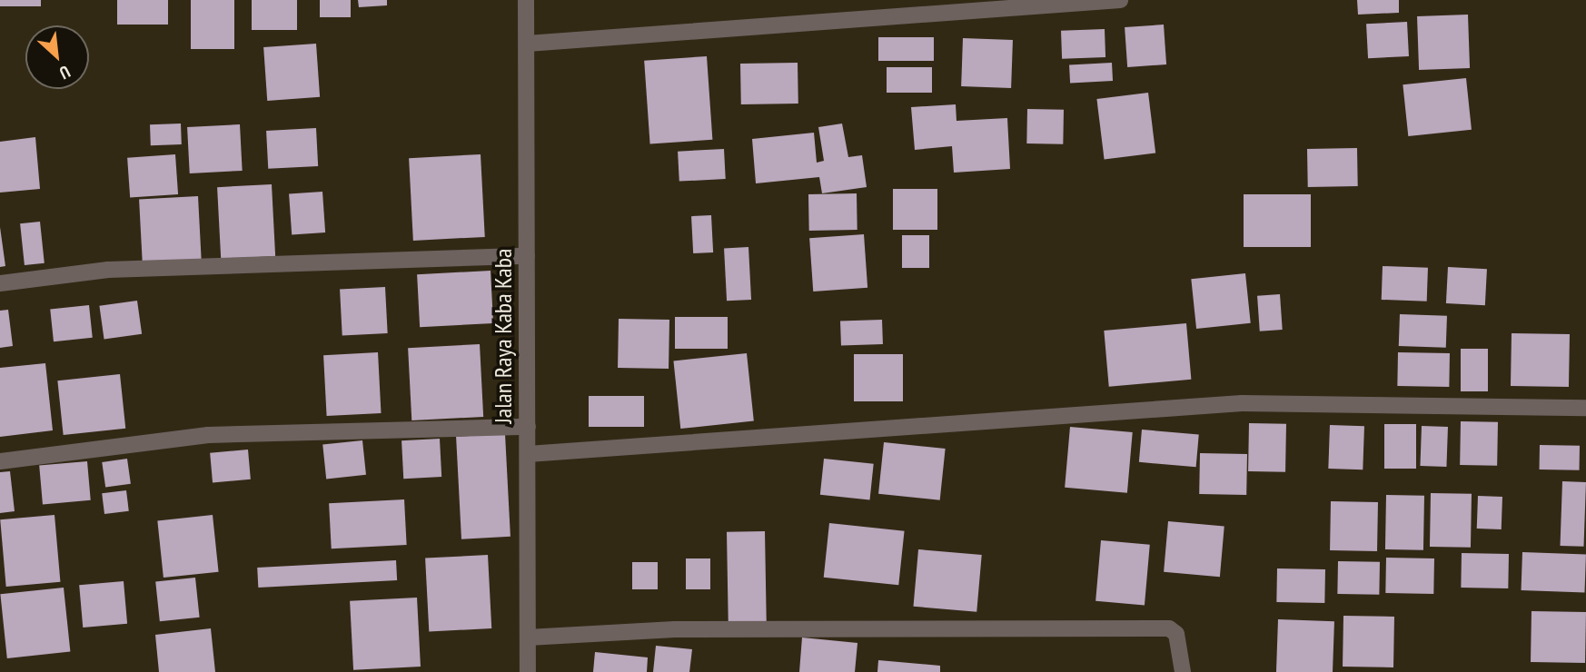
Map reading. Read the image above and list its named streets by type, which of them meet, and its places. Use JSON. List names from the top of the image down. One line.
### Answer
{"streets":{"street":["Jalan Raya Kaba Kaba"]},"north":"bottom right"}
